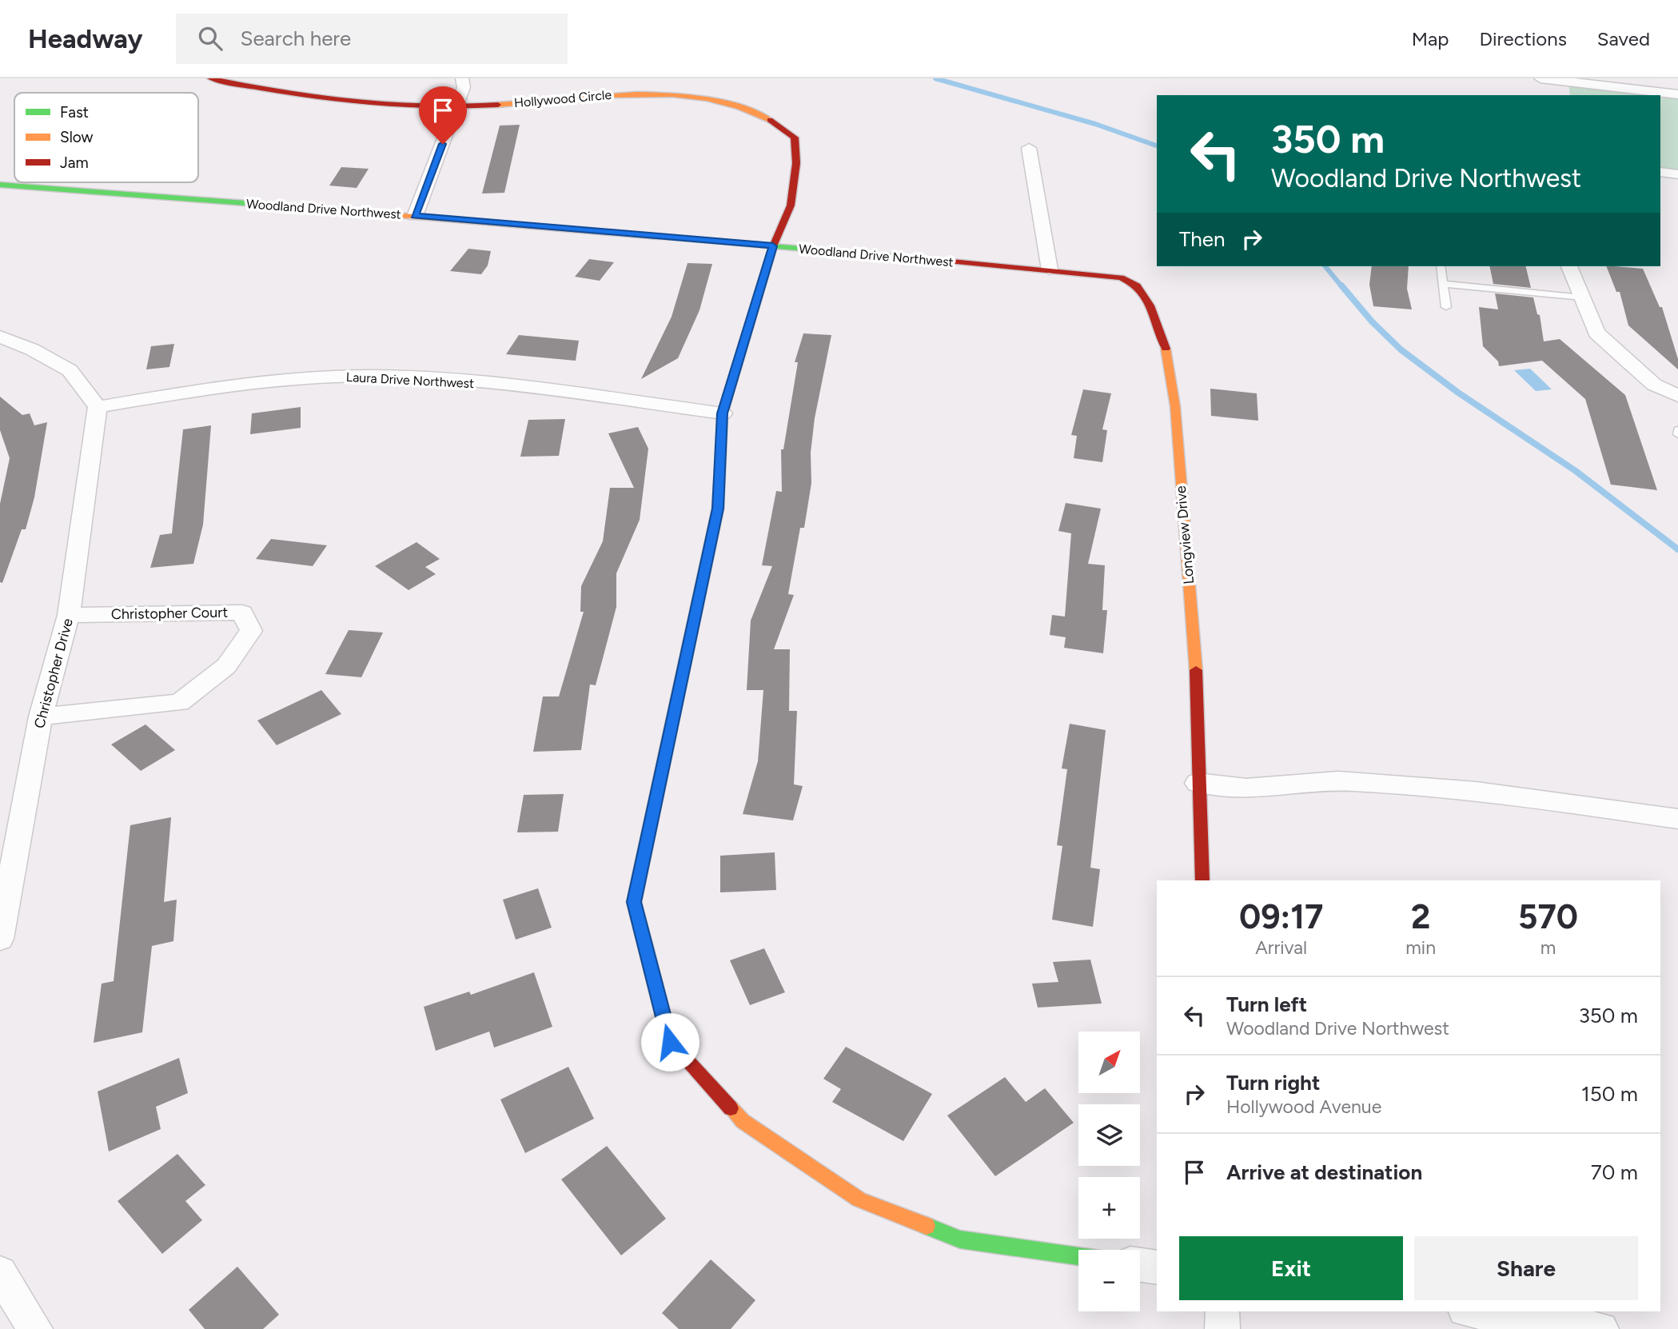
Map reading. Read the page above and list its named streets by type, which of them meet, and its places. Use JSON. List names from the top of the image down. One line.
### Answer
{"streets":{"street":["Hollywood Circle","Woodland Drive Northwest","Laura Drive Northwest","Longview Drive","Christopher Court","Christopher Drive"]},"crossings":[["Hollywood Circle","Woodland Drive Northwest"],["Woodland Drive Northwest","Longview Drive"],["Laura Drive Northwest","Christopher Drive"],["Christopher Court","Christopher Drive"]],"legend":["Fast","Slow","Jam"],"north":"top right","page":{"header":"Headway","search":"Search here","nav":["Map","Directions","Saved"],"turn":["350 m","Woodland Drive Northwest"],"then":"Then","eta":["09:17","Arrival","2","min","570","m"],"list":[{"name":"Turn left","note":"Woodland Drive Northwest","value":"350 m"},{"name":"Turn right","note":"Hollywood Avenue","value":"150 m"},{"name":"Arrive at destination","value":"70 m"}],"map_buttons":["+","−"],"buttons":["Exit","Share"]}}
